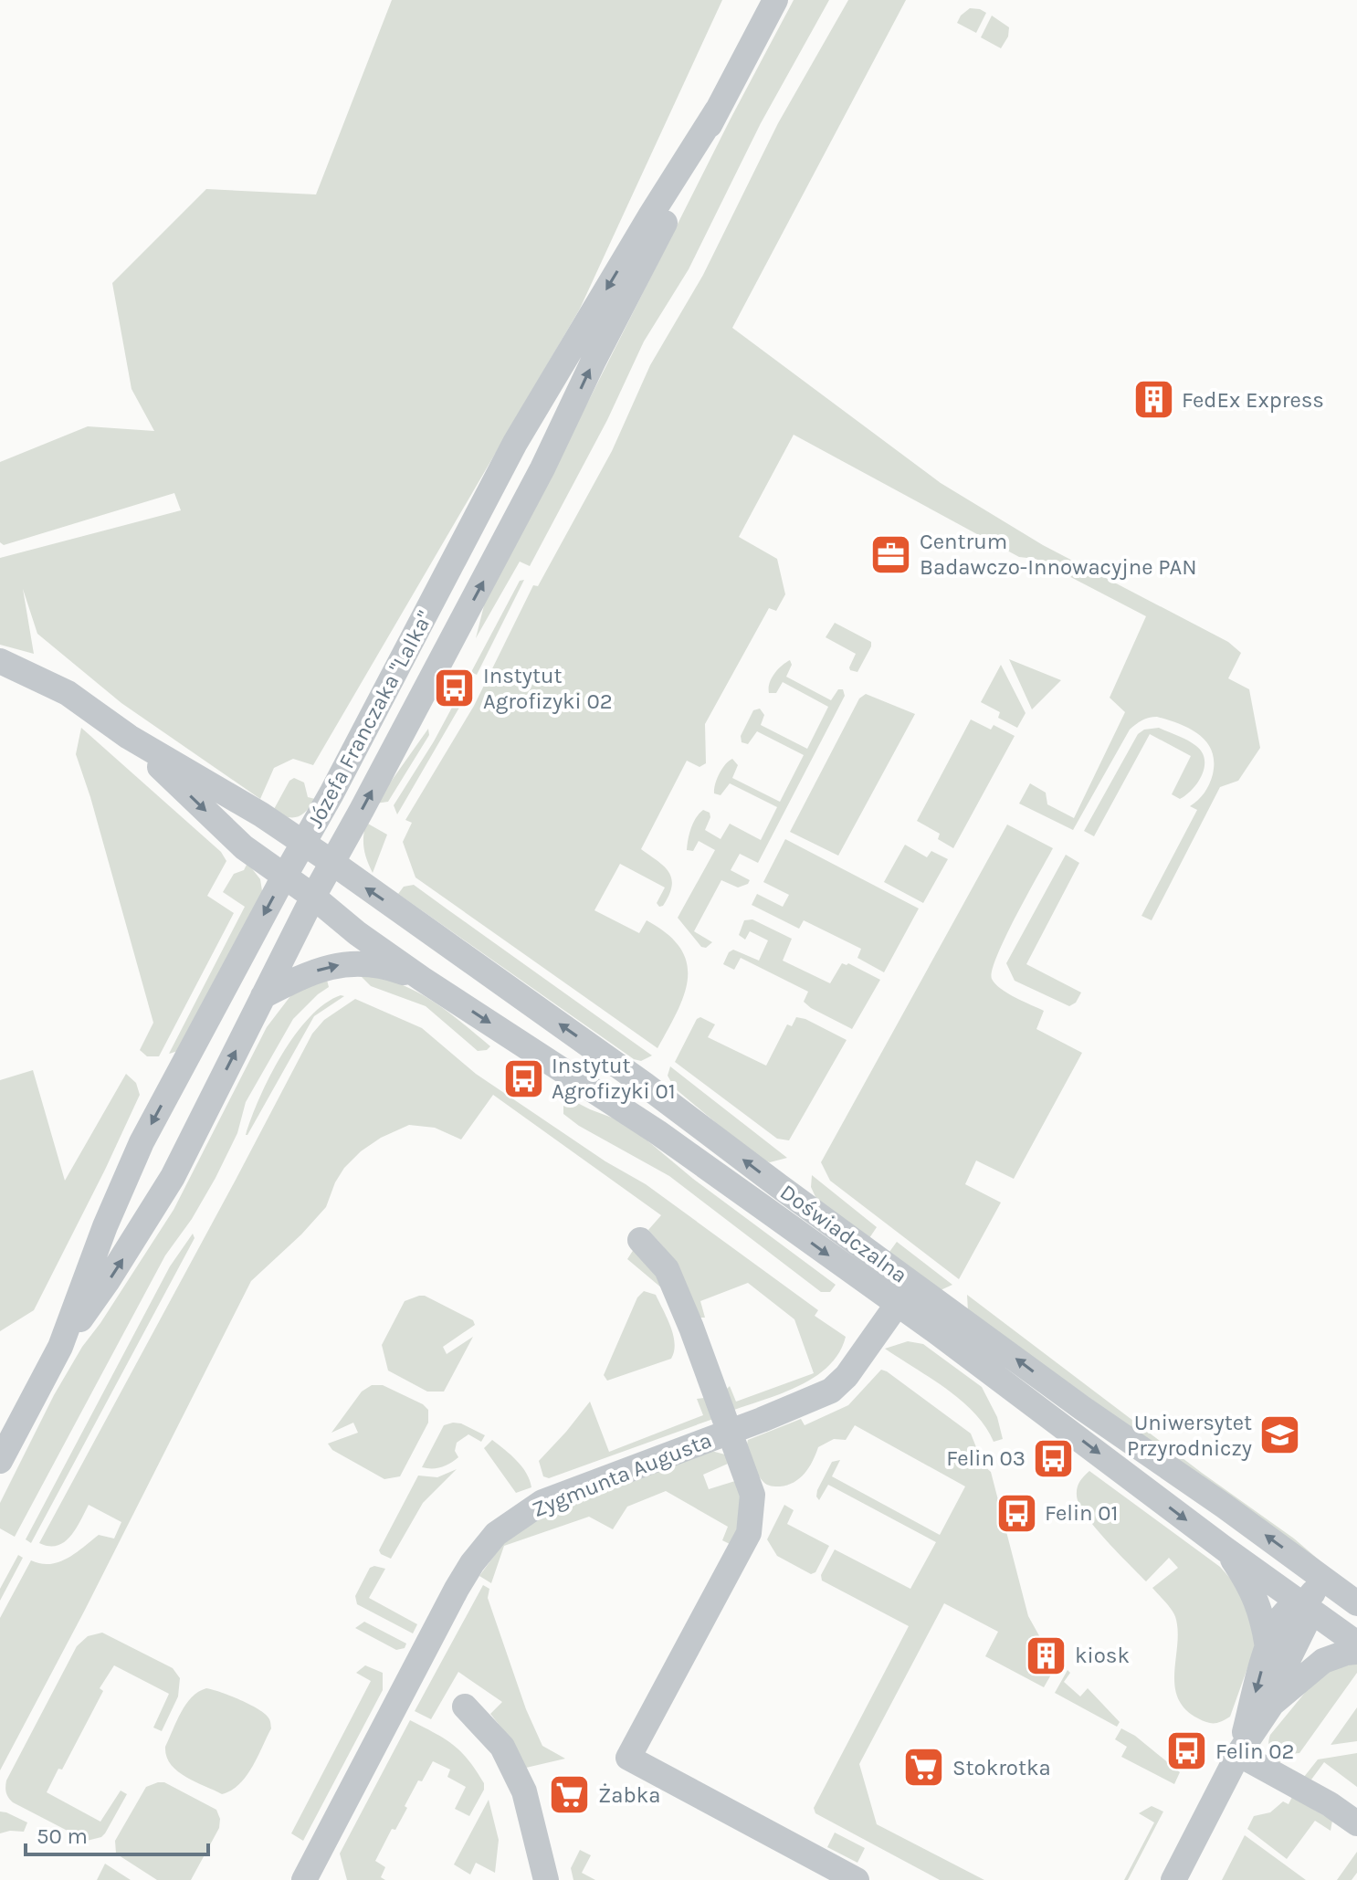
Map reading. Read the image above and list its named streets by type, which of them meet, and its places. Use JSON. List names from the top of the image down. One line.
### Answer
{"streets":{"street":["Józefa Franczaka \"Lalka\"","Doświadczalna","Zygmunta Augusta"]},"crossings":[["Józefa Franczaka \"Lalka\"","Doświadczalna"],["Doświadczalna","Zygmunta Augusta"]],"places":{"building":["FedEx Express","kiosk"],"office":["Centrum Badawczo-Innowacyjne PAN"],"bus stop":["Instytut Agrofizyki 02","Instytut Agrofizyki 01","Felin 03","Felin 01","Felin 02"],"school or university":["Uniwersytet Przyrodniczy"],"supermarket":["Stokrotka","Żabka"]},"scale_bar":"50 m"}
